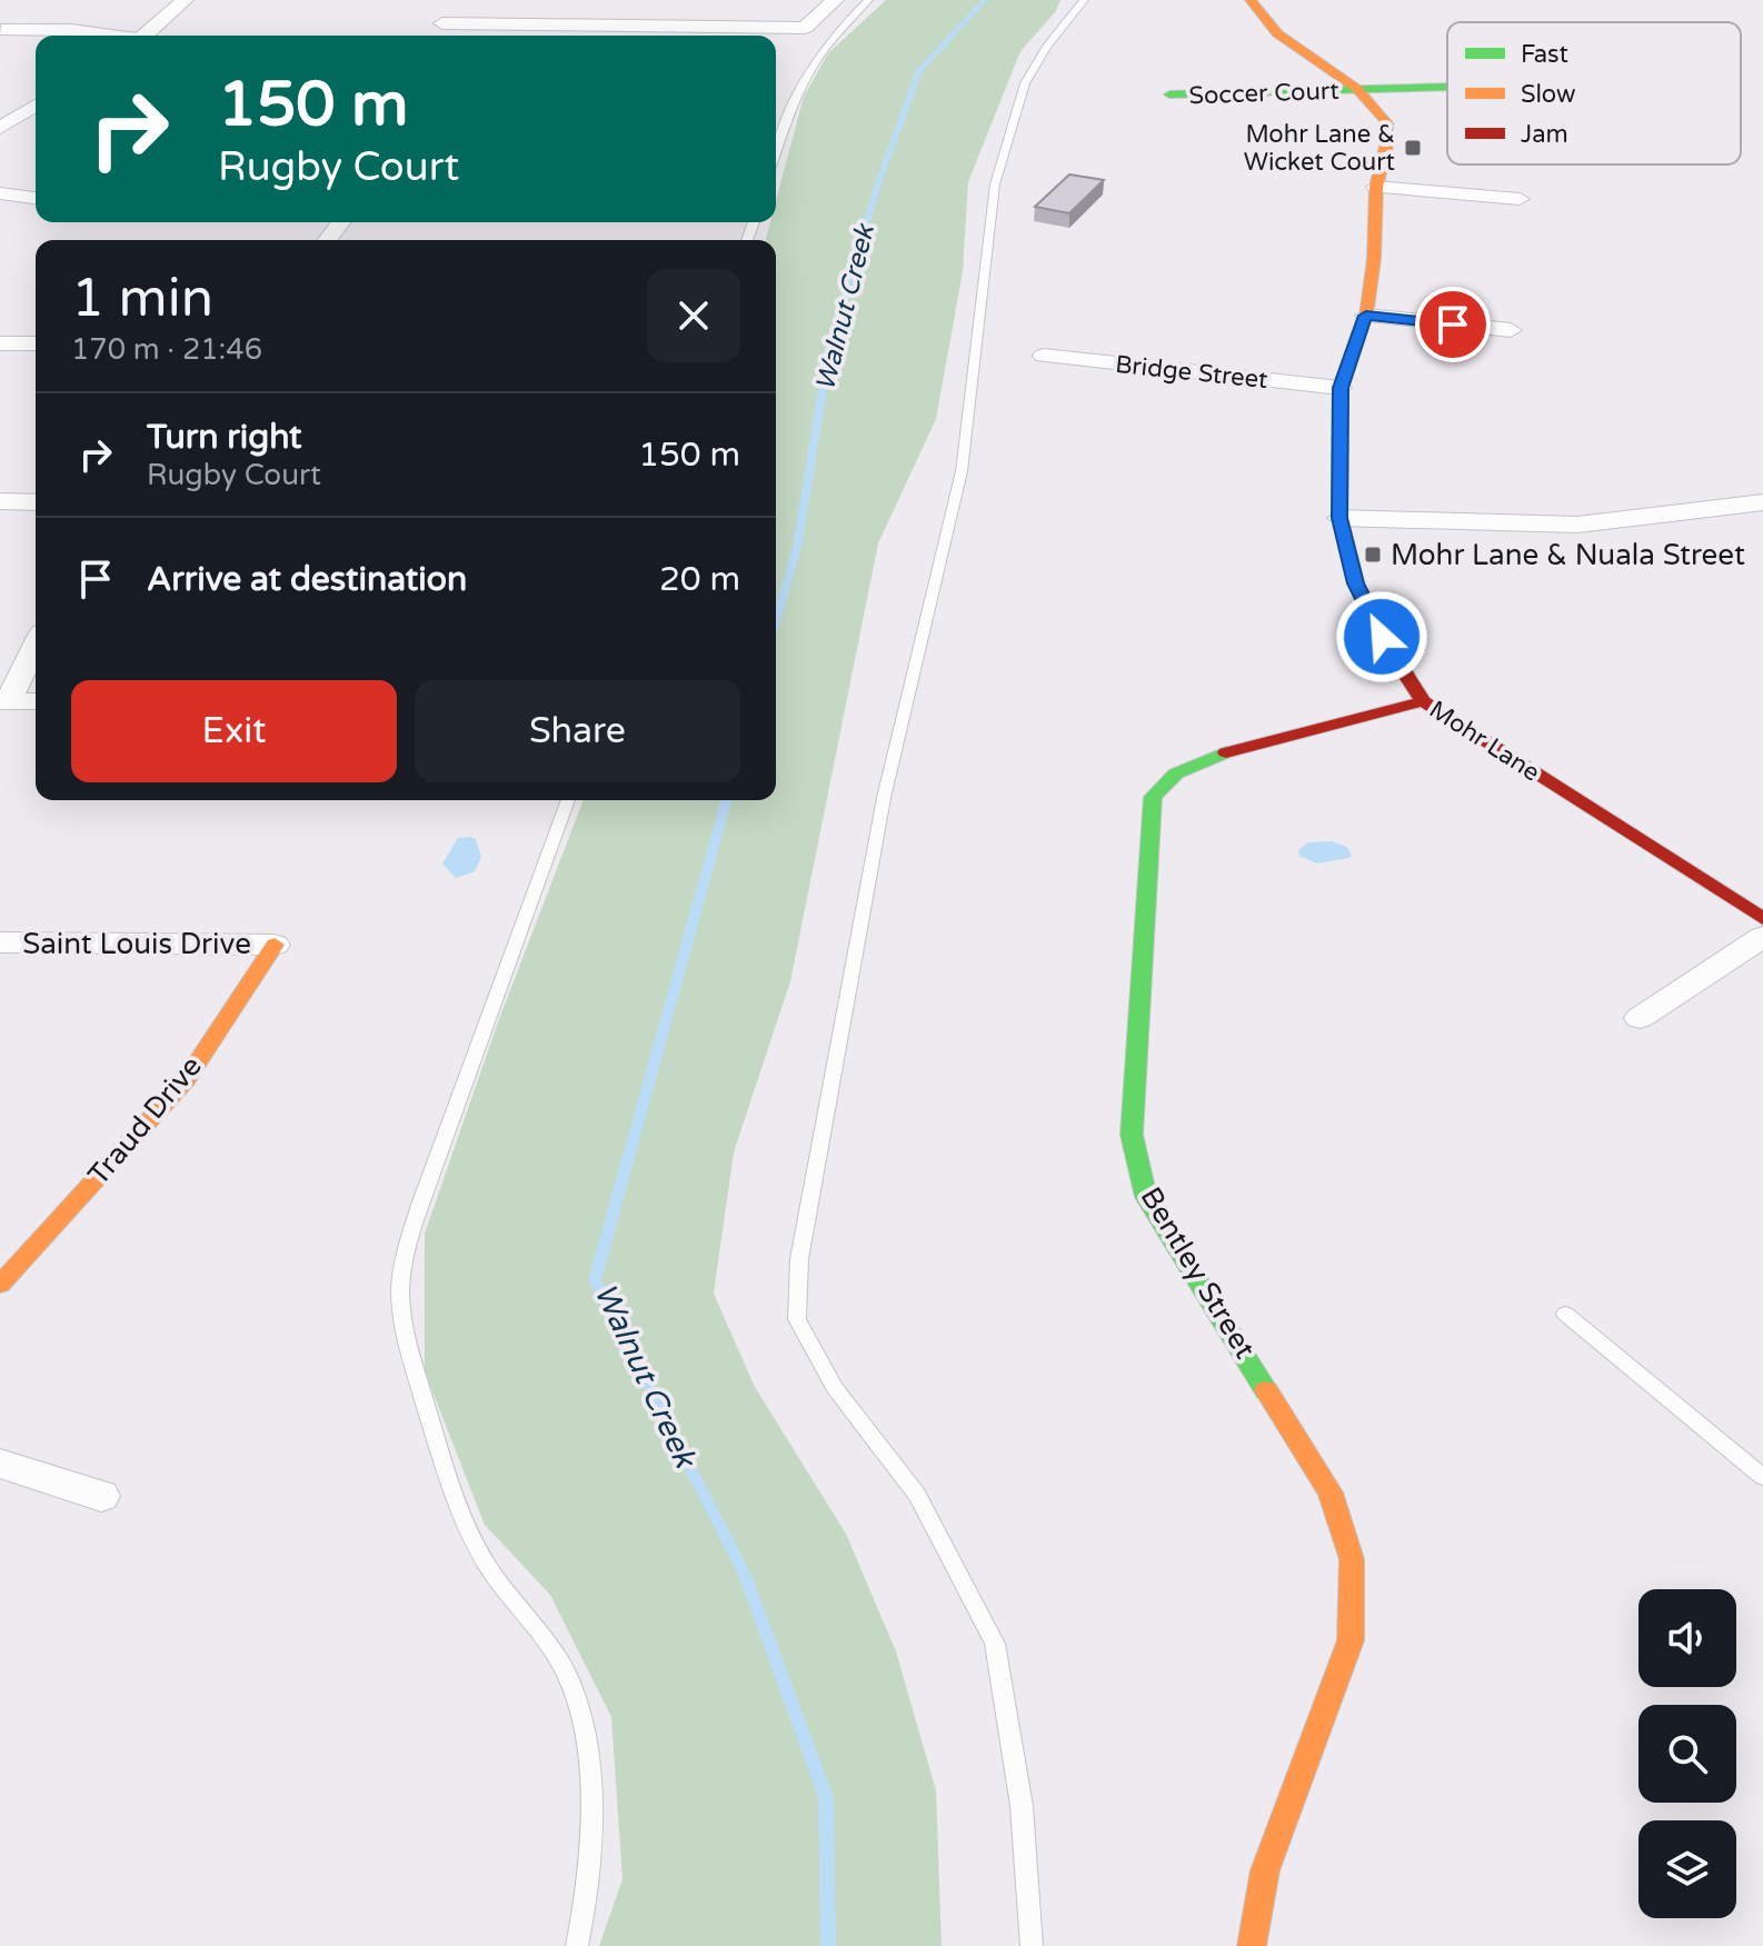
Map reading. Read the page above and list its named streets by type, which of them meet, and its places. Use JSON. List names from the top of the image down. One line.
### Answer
{"streets":{"street":["Soccer Court","Bridge Street","Mohr Lane","Saint Louis Drive","Traud Drive","Bentley Street"]},"crossings":[["Soccer Court","Mohr Lane"],["Bridge Street","Mohr Lane"],["Mohr Lane","Bentley Street"],["Saint Louis Drive","Traud Drive"]],"water":["Walnut Creek"],"places":{"transit":["Mohr Lane & Wicket Court","Mohr Lane & Nuala Street"]},"legend":["Fast","Slow","Jam"],"page":{"turn":["150 m","Rugby Court"],"heading":["1 min","170 m · 21:46"],"list":[{"name":"Turn right","note":"Rugby Court","value":"150 m"},{"name":"Arrive at destination","value":"20 m"}],"buttons":["Exit","Share"]}}
